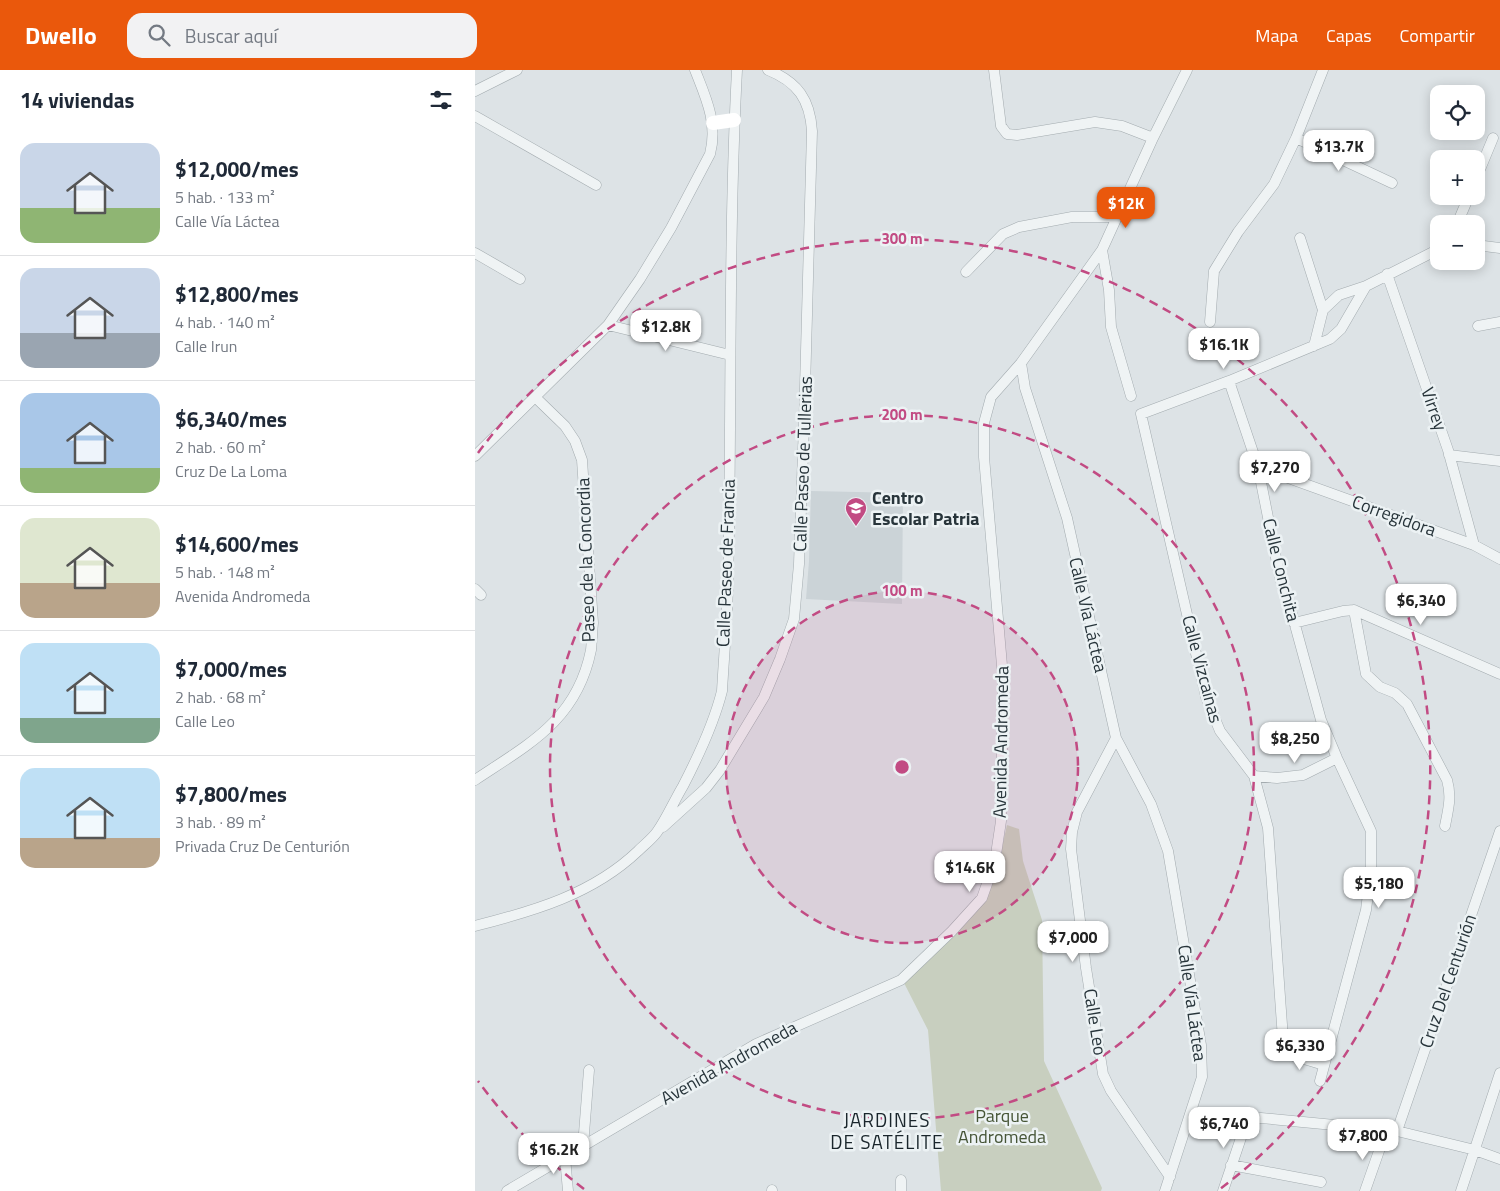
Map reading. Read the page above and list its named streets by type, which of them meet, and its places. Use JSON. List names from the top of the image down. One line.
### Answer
{"streets":{"street":["Virrey","Calle Paseo de Tullerias","Corregidora","Paseo de la Concordia","Calle Paseo de Francia","Calle Conchita","Calle Vía Láctea","Calle Vizcaínas","Avenida Andromeda","Cruz Del Centurión","Calle Leo"]},"crossings":[["Virrey","Corregidora"],["Calle Paseo de Tullerias","Calle Paseo de Francia"],["Corregidora","Calle Conchita"],["Calle Conchita","Calle Vizcaínas"],["Calle Vía Láctea","Avenida Andromeda"],["Calle Vía Láctea","Calle Leo"]],"districts":["JARDINES DE SATÉLITE"],"parks":["Parque Andromeda"],"places":{"school or university":["Centro Escolar Patria"]},"page":{"header":"Dwello","search":"Buscar aquí","nav":["Mapa","Capas","Compartir"],"heading":"14 viviendas","map_buttons":["+","−"],"list":[{"name":"$12,000/mes","note":"5 hab. · 133 m² · Calle Vía Láctea"},{"name":"$12,800/mes","note":"4 hab. · 140 m² · Calle Irun"},{"name":"$6,340/mes","note":"2 hab. · 60 m² · Cruz De La Loma"},{"name":"$14,600/mes","note":"5 hab. · 148 m² · Avenida Andromeda"},{"name":"$7,000/mes","note":"2 hab. · 68 m² · Calle Leo"},{"name":"$7,800/mes","note":"3 hab. · 89 m² · Privada Cruz De Centurión"}],"price":["$13.7K","$12K","$12.8K","$16.1K","$7,270","$6,340","$8,250","$14.6K","$5,180","$7,000","$6,330","$6,740","$7,800","$16.2K"]},"rings":["300 m","200 m","100 m"]}
